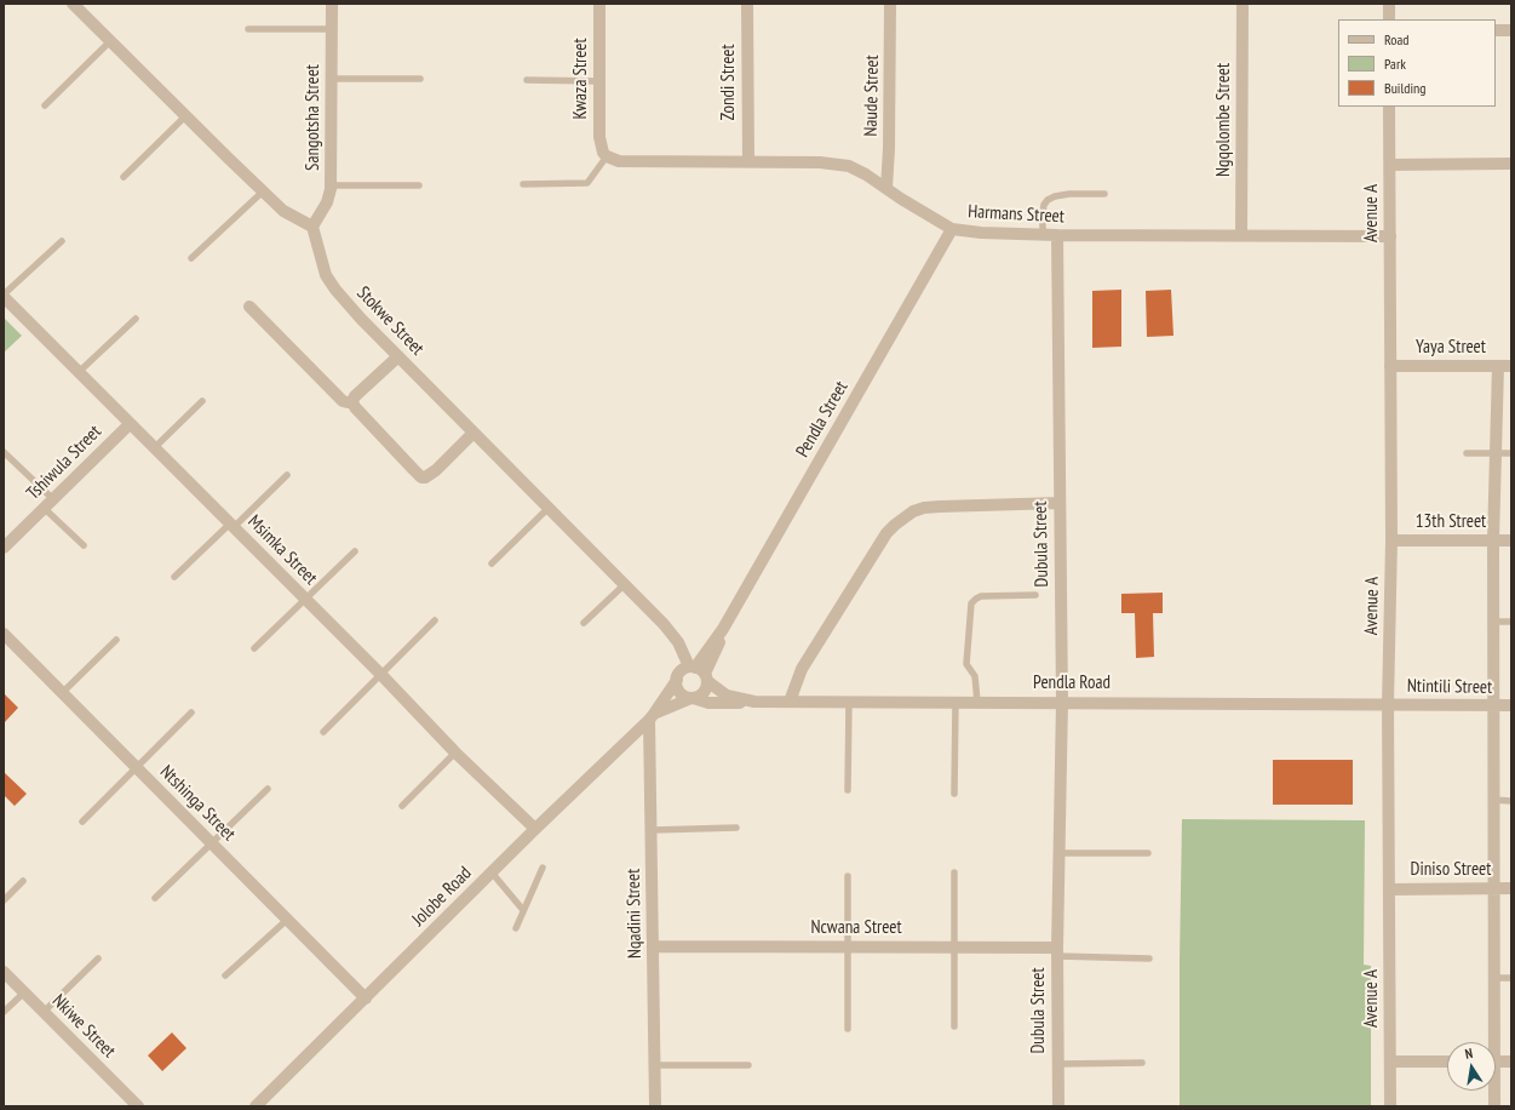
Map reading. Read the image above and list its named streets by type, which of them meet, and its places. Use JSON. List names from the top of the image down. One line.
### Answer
{"streets":{"street":["Kwaza Street","Zondi Street","Naude Street","Sangotsha Street","Ngqolombe Street","Avenue A","Harmans Street","Stokwe Street","Yaya Street","Pendla Street","Tshiwula Street","13th Street","Dubula Street","Msimka Street","Pendla Road","Ntintili Street","Ntshinga Street","Diniso Street","Jolobe Road","Nqadini Street","Ncwana Street","Nkiwe Street"]},"crossings":[["Kwaza Street","Harmans Street"],["Zondi Street","Harmans Street"],["Naude Street","Harmans Street"],["Sangotsha Street","Stokwe Street"],["Ngqolombe Street","Harmans Street"],["Avenue A","Harmans Street"],["Avenue A","Yaya Street"],["Avenue A","13th Street"],["Avenue A","Pendla Road"],["Avenue A","Ntintili Street"],["Avenue A","Diniso Street"],["Harmans Street","Pendla Street"],["Harmans Street","Dubula Street"],["Stokwe Street","Pendla Street"],["Stokwe Street","Pendla Road"],["Stokwe Street","Jolobe Road"],["Pendla Street","Pendla Road"],["Pendla Street","Jolobe Road"],["Tshiwula Street","Msimka Street"],["Dubula Street","Pendla Road"],["Dubula Street","Ncwana Street"],["Msimka Street","Jolobe Road"],["Pendla Road","Ntintili Street"],["Pendla Road","Jolobe Road"],["Ntshinga Street","Jolobe Road"],["Jolobe Road","Nqadini Street"],["Nqadini Street","Ncwana Street"]],"legend":["Road","Park","Building"],"north":"top"}
